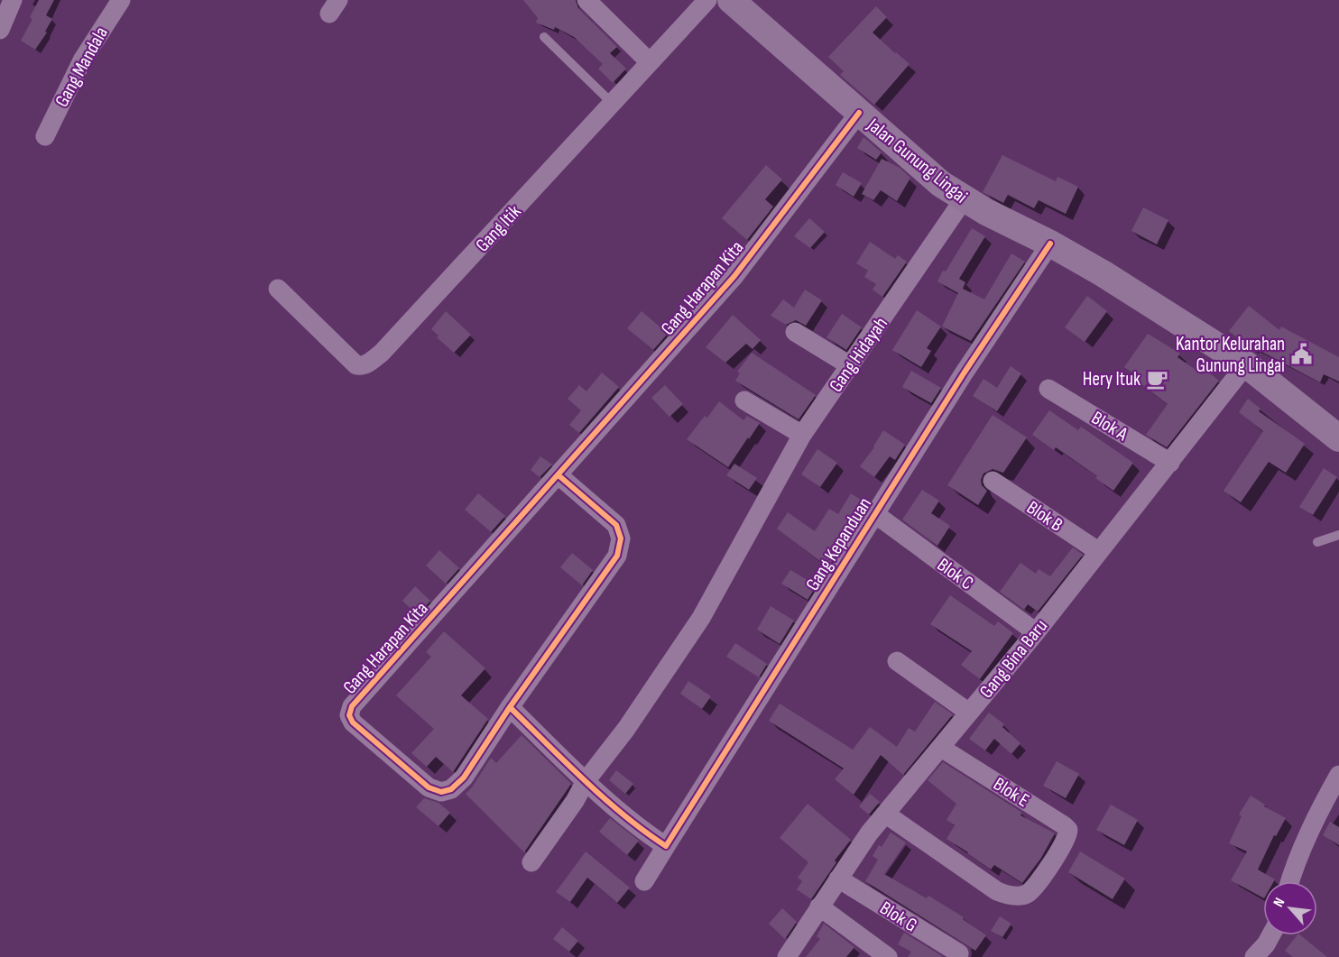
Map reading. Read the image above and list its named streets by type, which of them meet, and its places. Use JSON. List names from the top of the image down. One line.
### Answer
{"streets":{"street":["Gang Mandala","Jalan Gunung Lingai","Gang Itik","Gang Harapan Kita","Gang Hidayah","Blok A","Blok B","Gang Kepanduan","Blok C","Gang Bina Baru","Blok E","Blok G"]},"crossings":[["Jalan Gunung Lingai","Gang Harapan Kita"],["Jalan Gunung Lingai","Gang Hidayah"],["Jalan Gunung Lingai","Gang Kepanduan"],["Jalan Gunung Lingai","Gang Bina Baru"],["Blok A","Gang Bina Baru"],["Blok B","Gang Bina Baru"],["Gang Kepanduan","Blok C"],["Blok C","Gang Bina Baru"],["Gang Bina Baru","Blok E"],["Gang Bina Baru","Blok G"]],"places":{"public building":["Kantor Kelurahan Gunung Lingai"],"cafe":["Hery Ituk"]},"north":"top left"}
